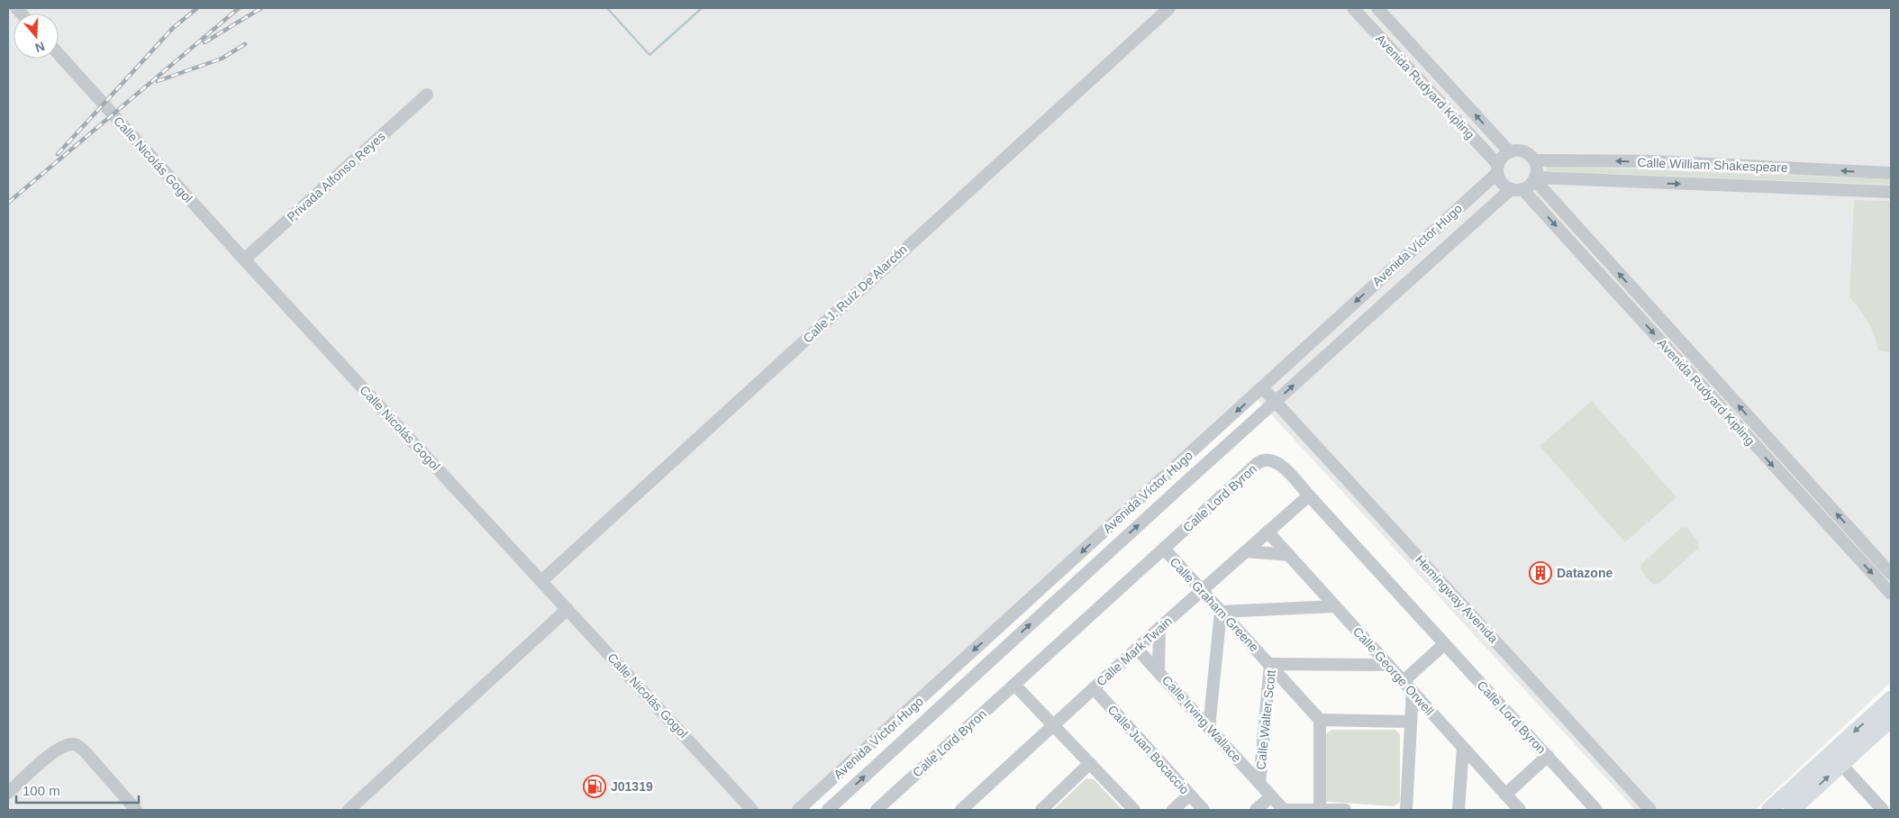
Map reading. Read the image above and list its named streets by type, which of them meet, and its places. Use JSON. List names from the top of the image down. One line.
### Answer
{"streets":{"street":["Avenida Rudyard Kipling","Calle Nicolás Gogol","Calle William Shakespeare","Privada Alfonso Reyes","Avenida Víctor Hugo","Calle J. Ruíz De Alarcón","Calle Lord Byron","Hemingway Avenida","Calle Graham Greene","Calle Mark Twain","Calle George Orwell","Calle Irving Wallace","Calle Walter Scott","Calle Juan Bocaccio"]},"crossings":[["Avenida Rudyard Kipling","Calle William Shakespeare"],["Avenida Rudyard Kipling","Avenida Víctor Hugo"],["Calle Nicolás Gogol","Privada Alfonso Reyes"],["Calle Nicolás Gogol","Calle J. Ruíz De Alarcón"],["Calle William Shakespeare","Avenida Víctor Hugo"],["Avenida Víctor Hugo","Hemingway Avenida"],["Calle Lord Byron","Calle Graham Greene"],["Calle Lord Byron","Calle Mark Twain"],["Calle Graham Greene","Calle Mark Twain"],["Calle Graham Greene","Calle Walter Scott"],["Calle Mark Twain","Calle George Orwell"],["Calle Mark Twain","Calle Irving Wallace"],["Calle Mark Twain","Calle Juan Bocaccio"],["Calle George Orwell","Calle Walter Scott"],["Calle Irving Wallace","Calle Walter Scott"]],"places":{"building":["Datazone"],"fuel station":["J01319"]},"scale_bar":"100 m","north":"bottom"}
